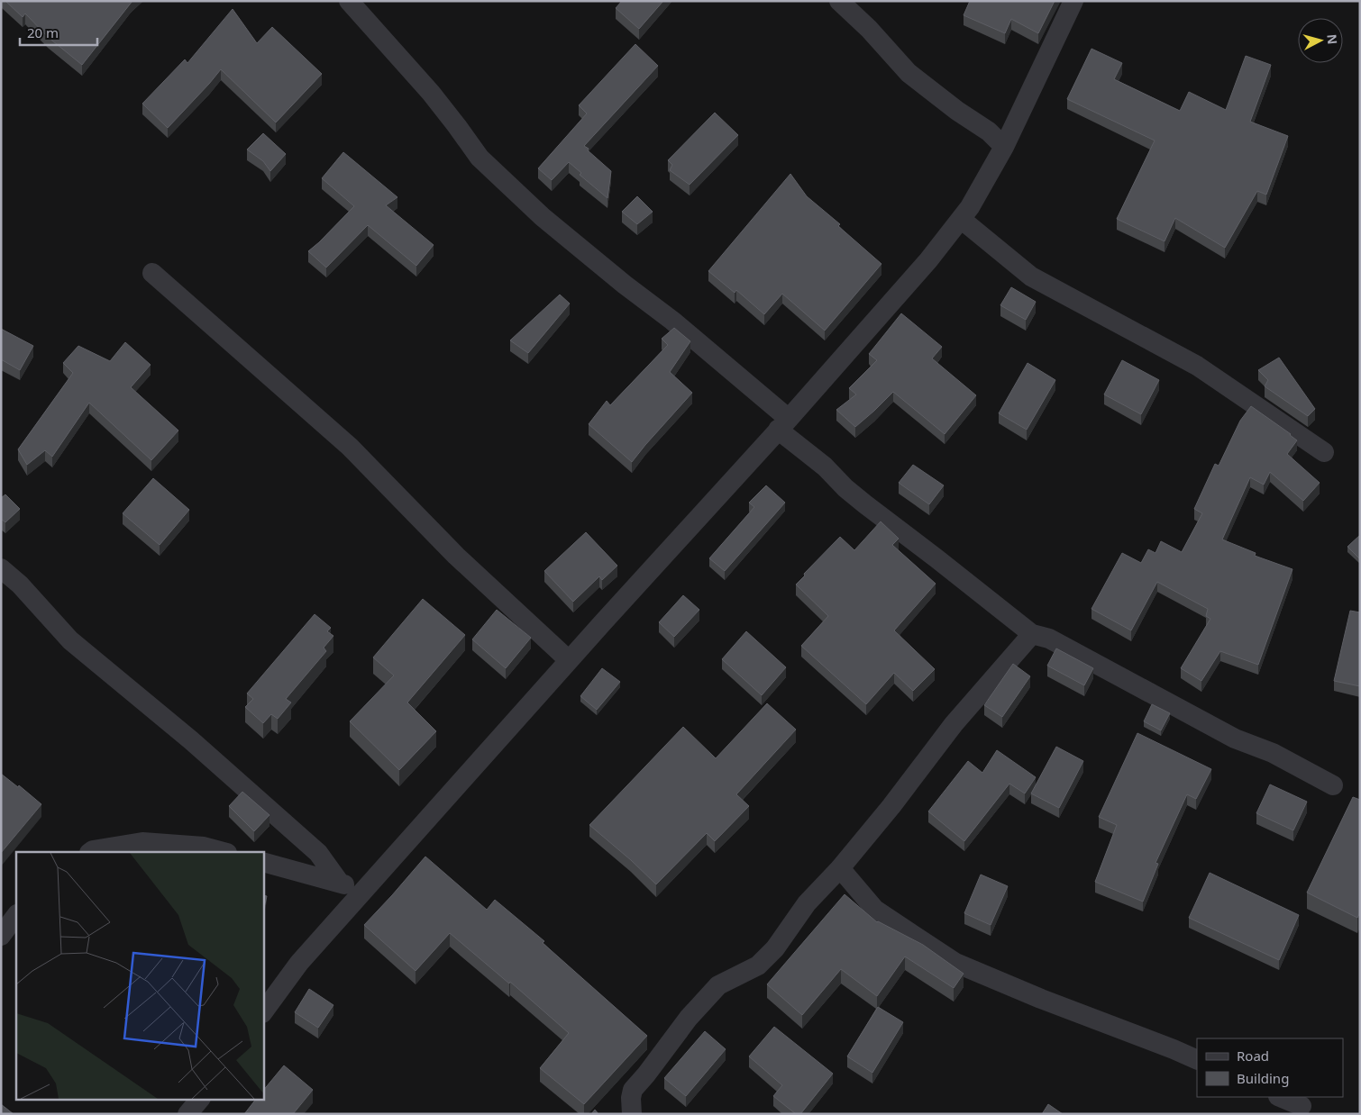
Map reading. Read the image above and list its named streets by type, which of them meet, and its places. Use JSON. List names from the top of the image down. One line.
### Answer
{"legend":["Road","Building"],"scale_bar":"20 m","north":"right"}
